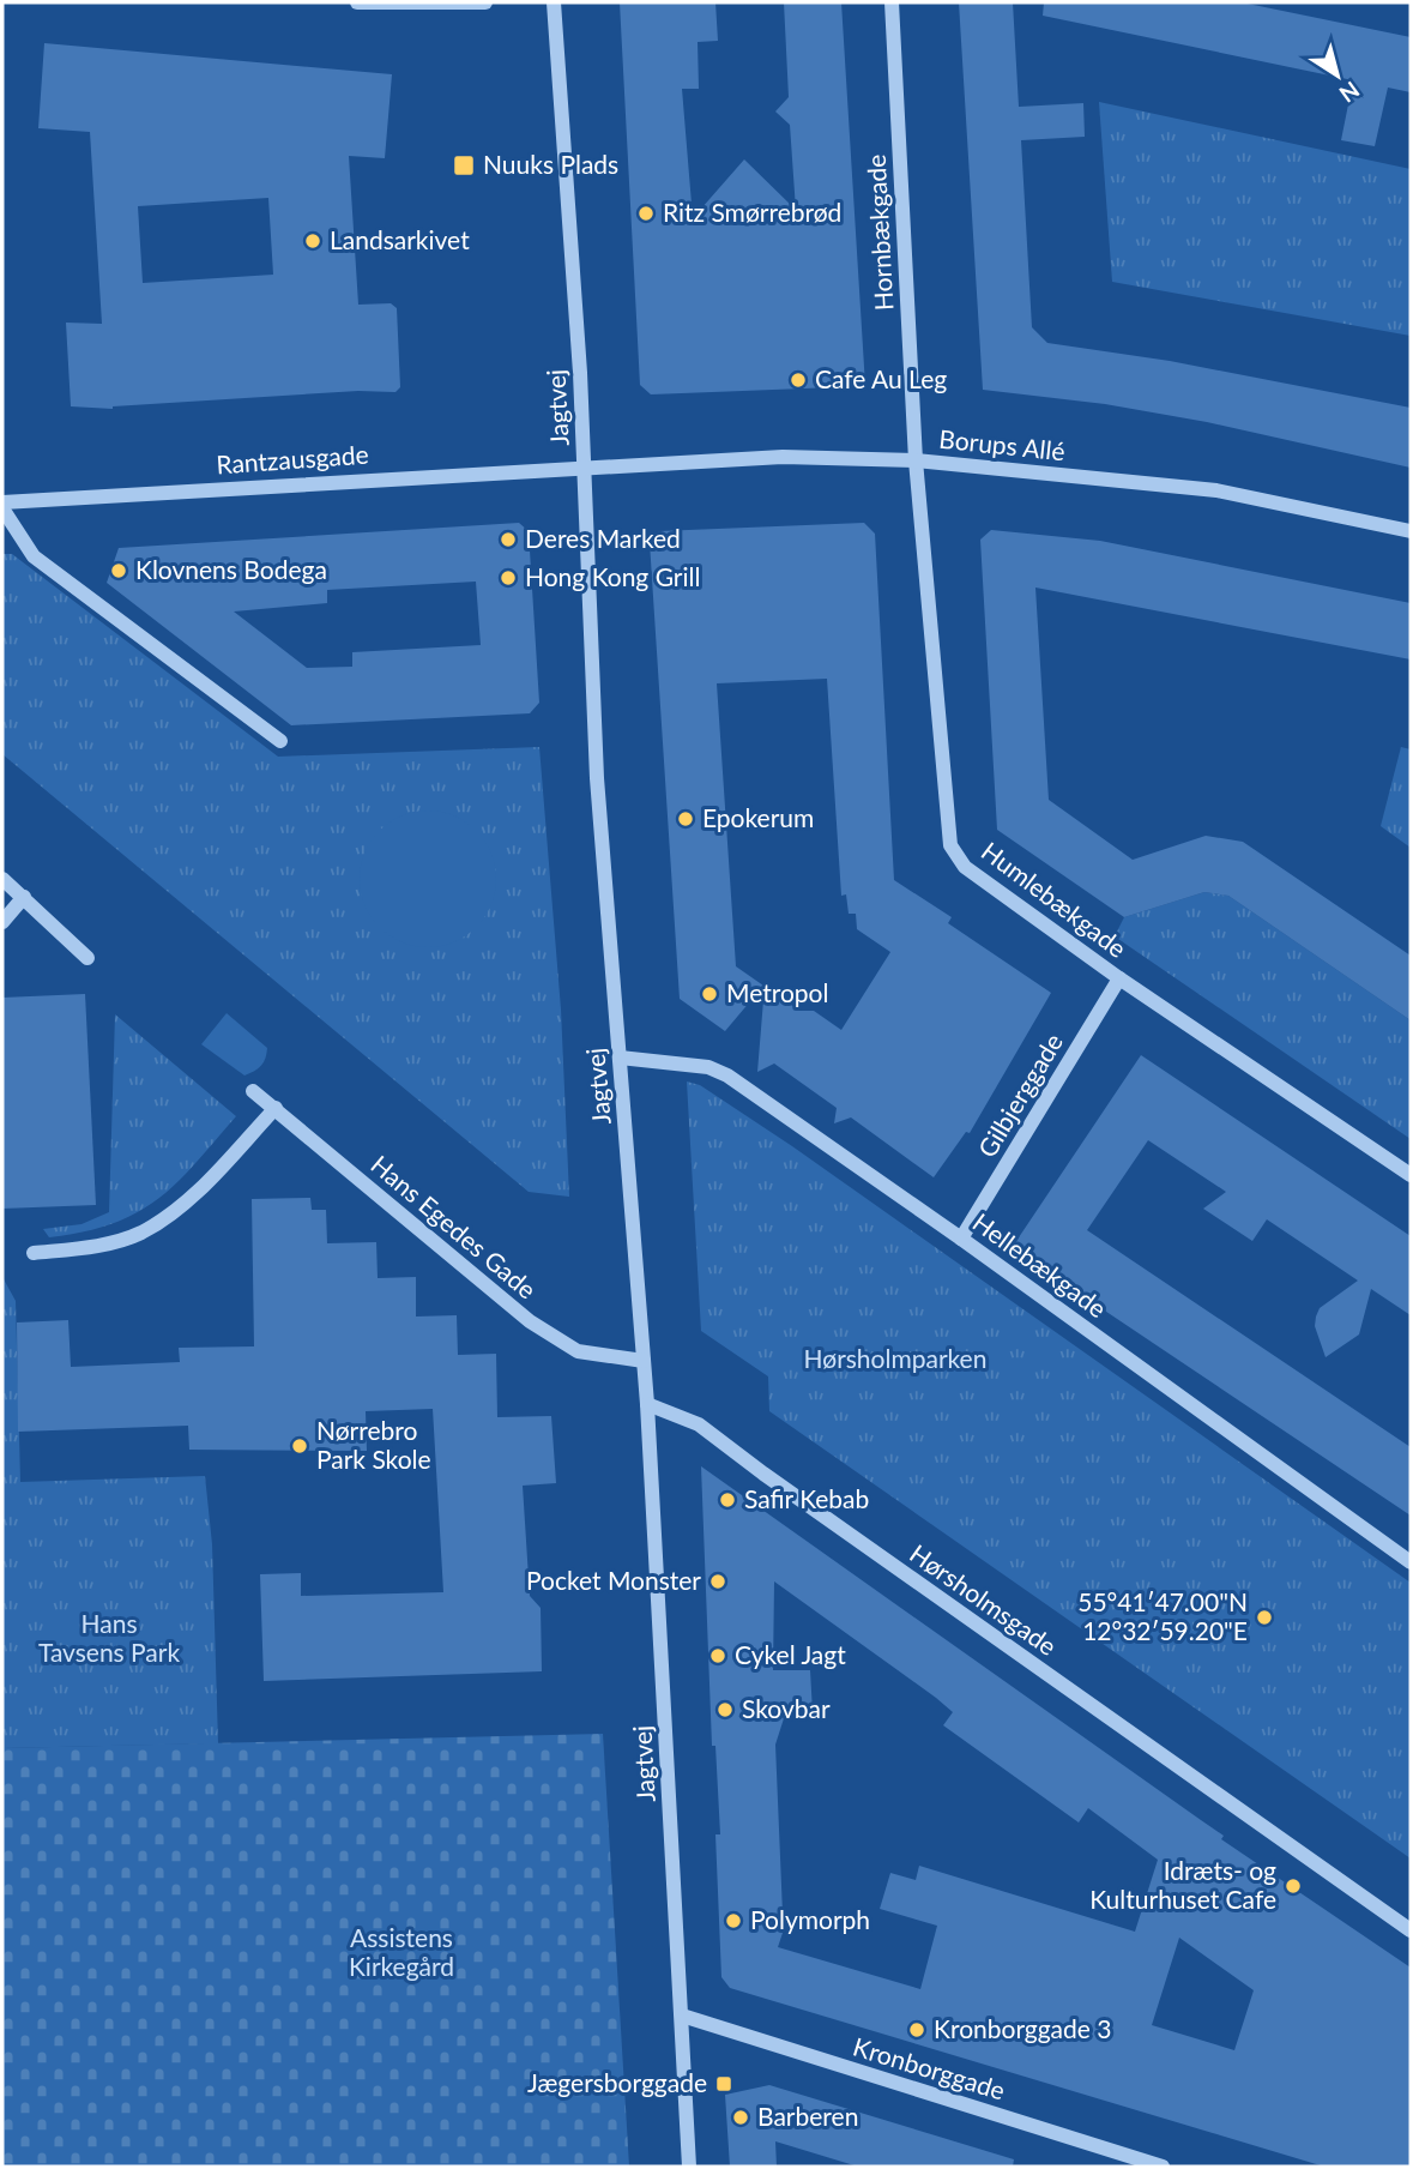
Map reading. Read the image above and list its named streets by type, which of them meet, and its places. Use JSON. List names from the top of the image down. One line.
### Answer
{"streets":{"street":["Hornbækgade","Jagtvej","Borups Allé","Rantzausgade","Humlebækgade","Gilbjerggade","Hans Egedes Gade","Hellebækgade","Hørsholmsgade","Kronborggade"]},"crossings":[["Hornbækgade","Borups Allé"],["Hornbækgade","Humlebækgade"],["Jagtvej","Borups Allé"],["Jagtvej","Rantzausgade"],["Jagtvej","Hans Egedes Gade"],["Jagtvej","Hellebækgade"],["Jagtvej","Hørsholmsgade"],["Jagtvej","Kronborggade"],["Borups Allé","Rantzausgade"],["Borups Allé","Humlebækgade"],["Humlebækgade","Gilbjerggade"],["Gilbjerggade","Hellebækgade"]],"parks":["Hørsholmparken","Hans Tavsens Park","Assistens Kirkegård"],"places":{"transit":["Nuuks Plads","Jægersborggade"],"other":["Ritz Smørrebrød","Landsarkivet","Cafe Au Leg","Deres Marked","Klovnens Bodega","Hong Kong Grill","Epokerum","Metropol","Nørrebro Park Skole","Safir Kebab","Pocket Monster","55°41′47.00\"N 12°32′59.20\"E","Cykel Jagt","Skovbar","Idræts- og Kulturhuset Cafe","Polymorph","Kronborggade 3","Barberen"]},"north":"bottom right"}
